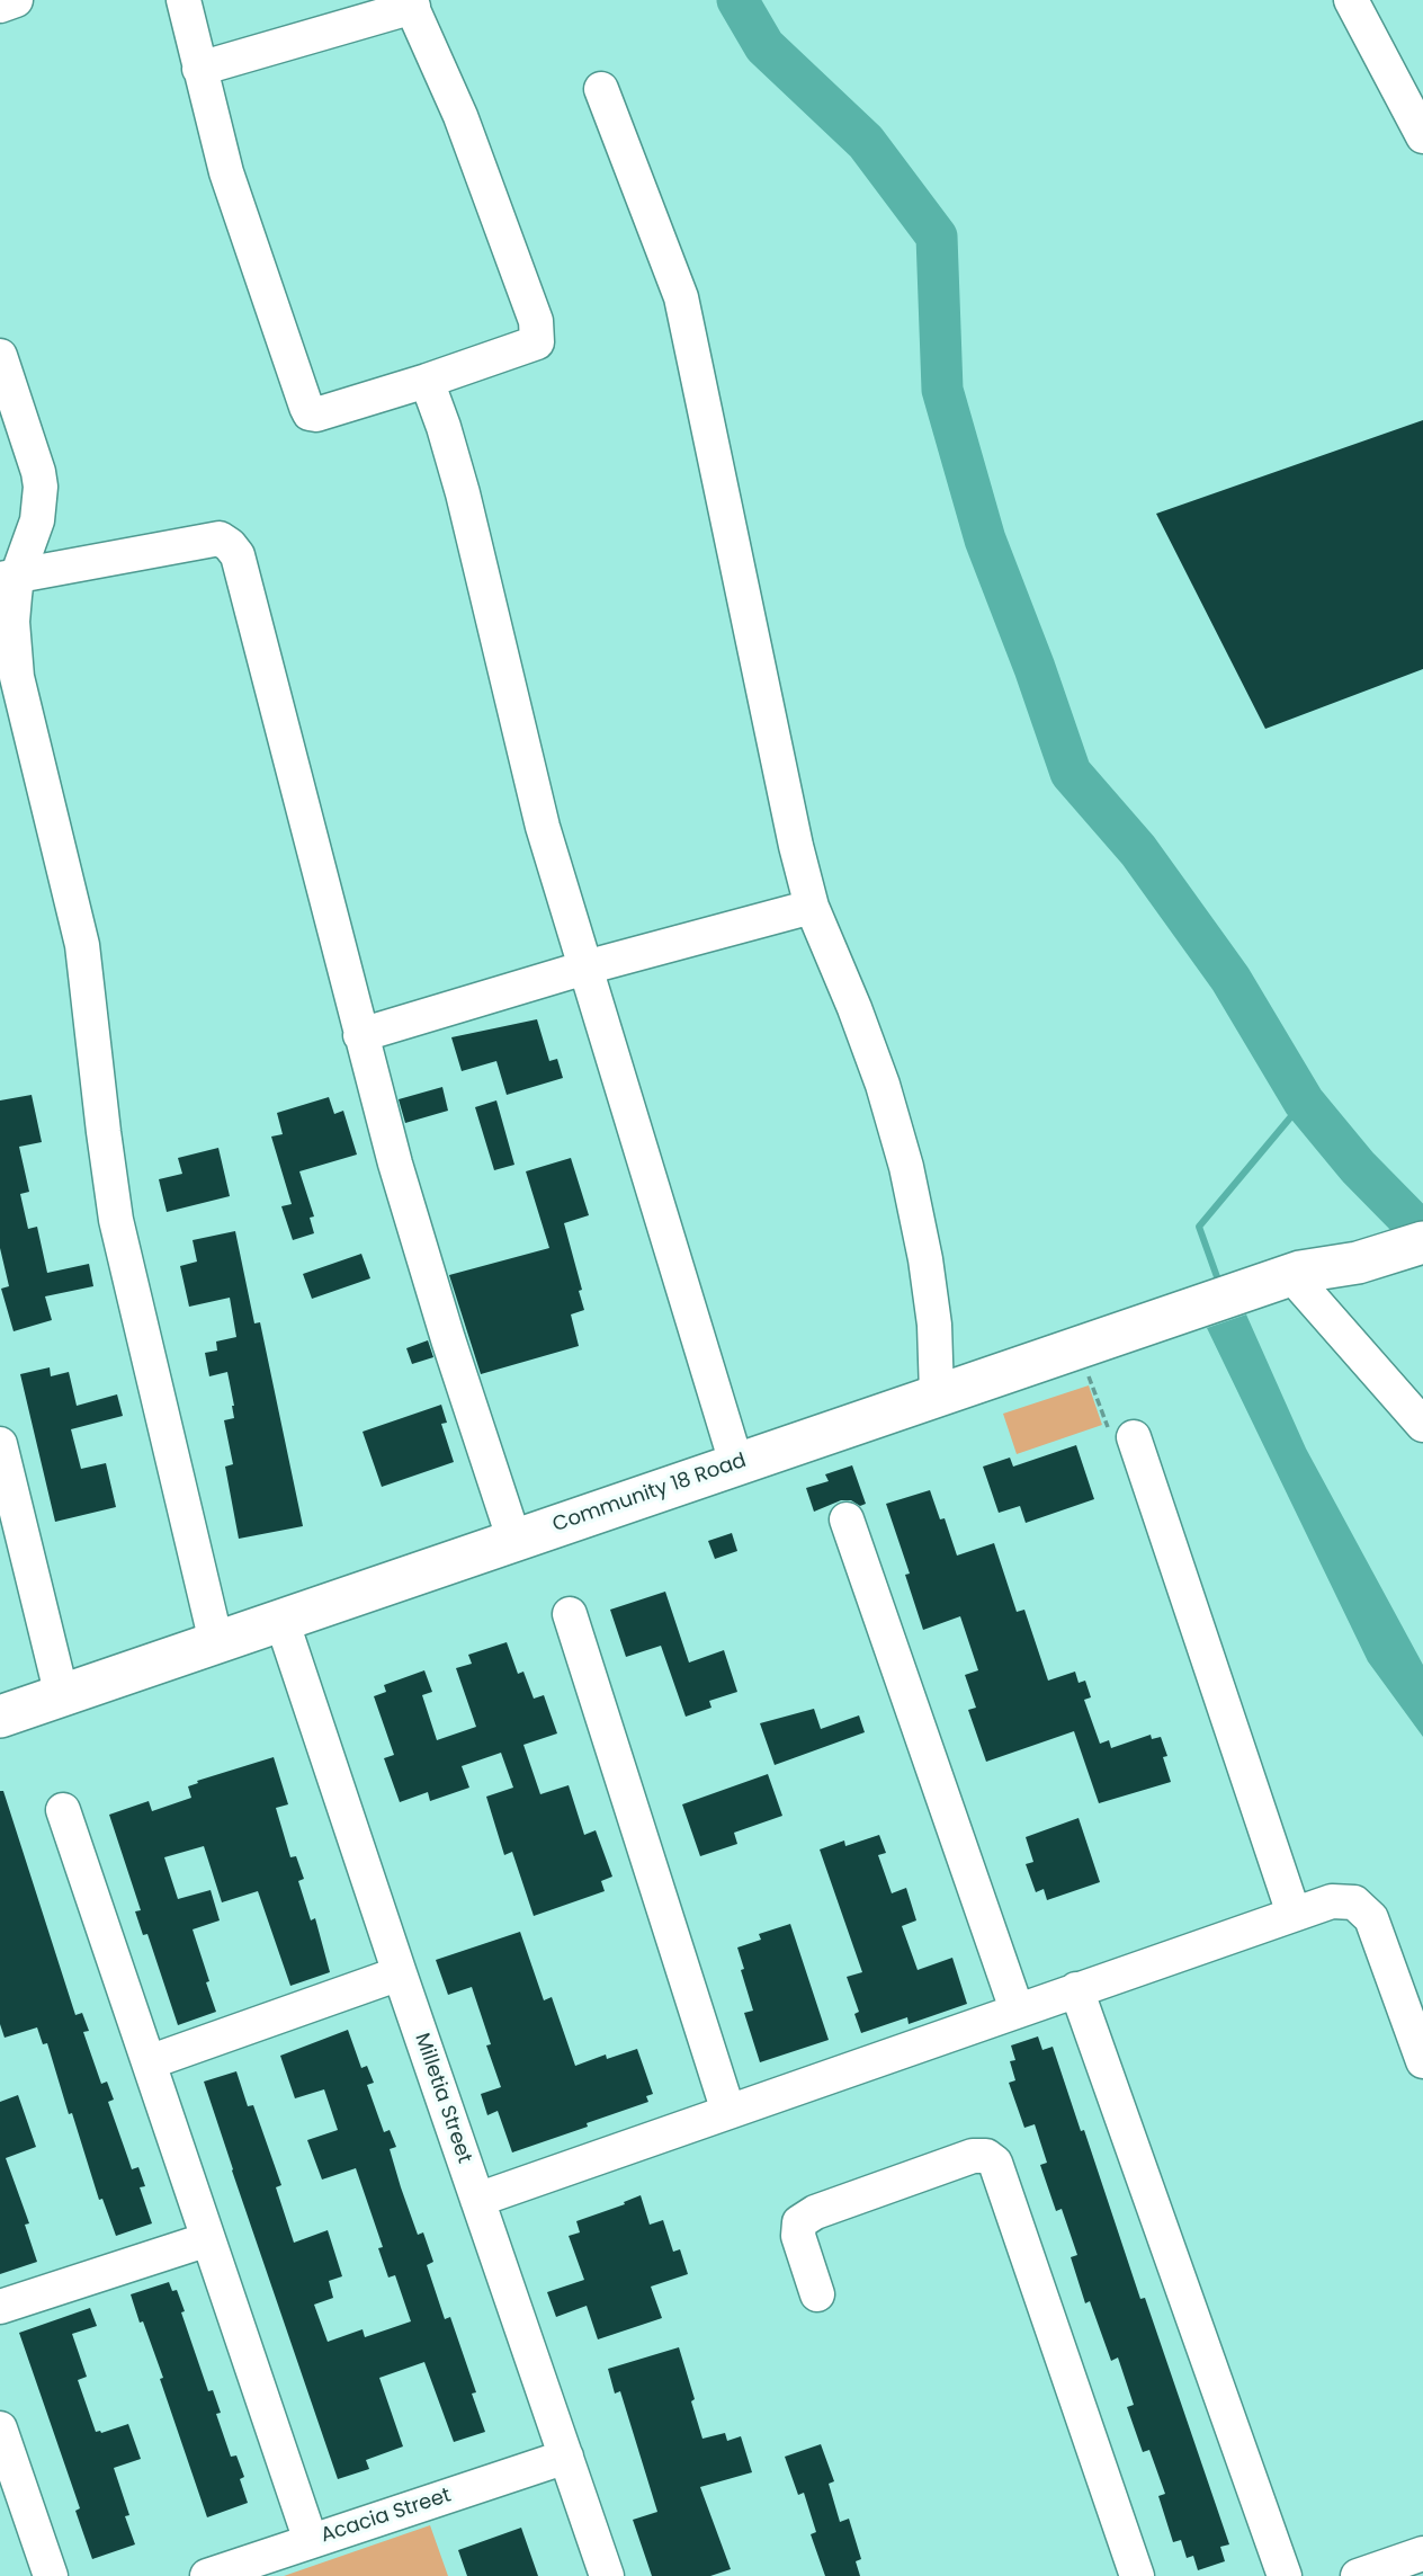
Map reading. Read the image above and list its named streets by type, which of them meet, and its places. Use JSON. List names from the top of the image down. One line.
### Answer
{"streets":{"main road":["Community 18 Road"],"street":["Milletia Street","Acacia Street"]},"crossings":[["Community 18 Road","Milletia Street"],["Milletia Street","Acacia Street"]]}
